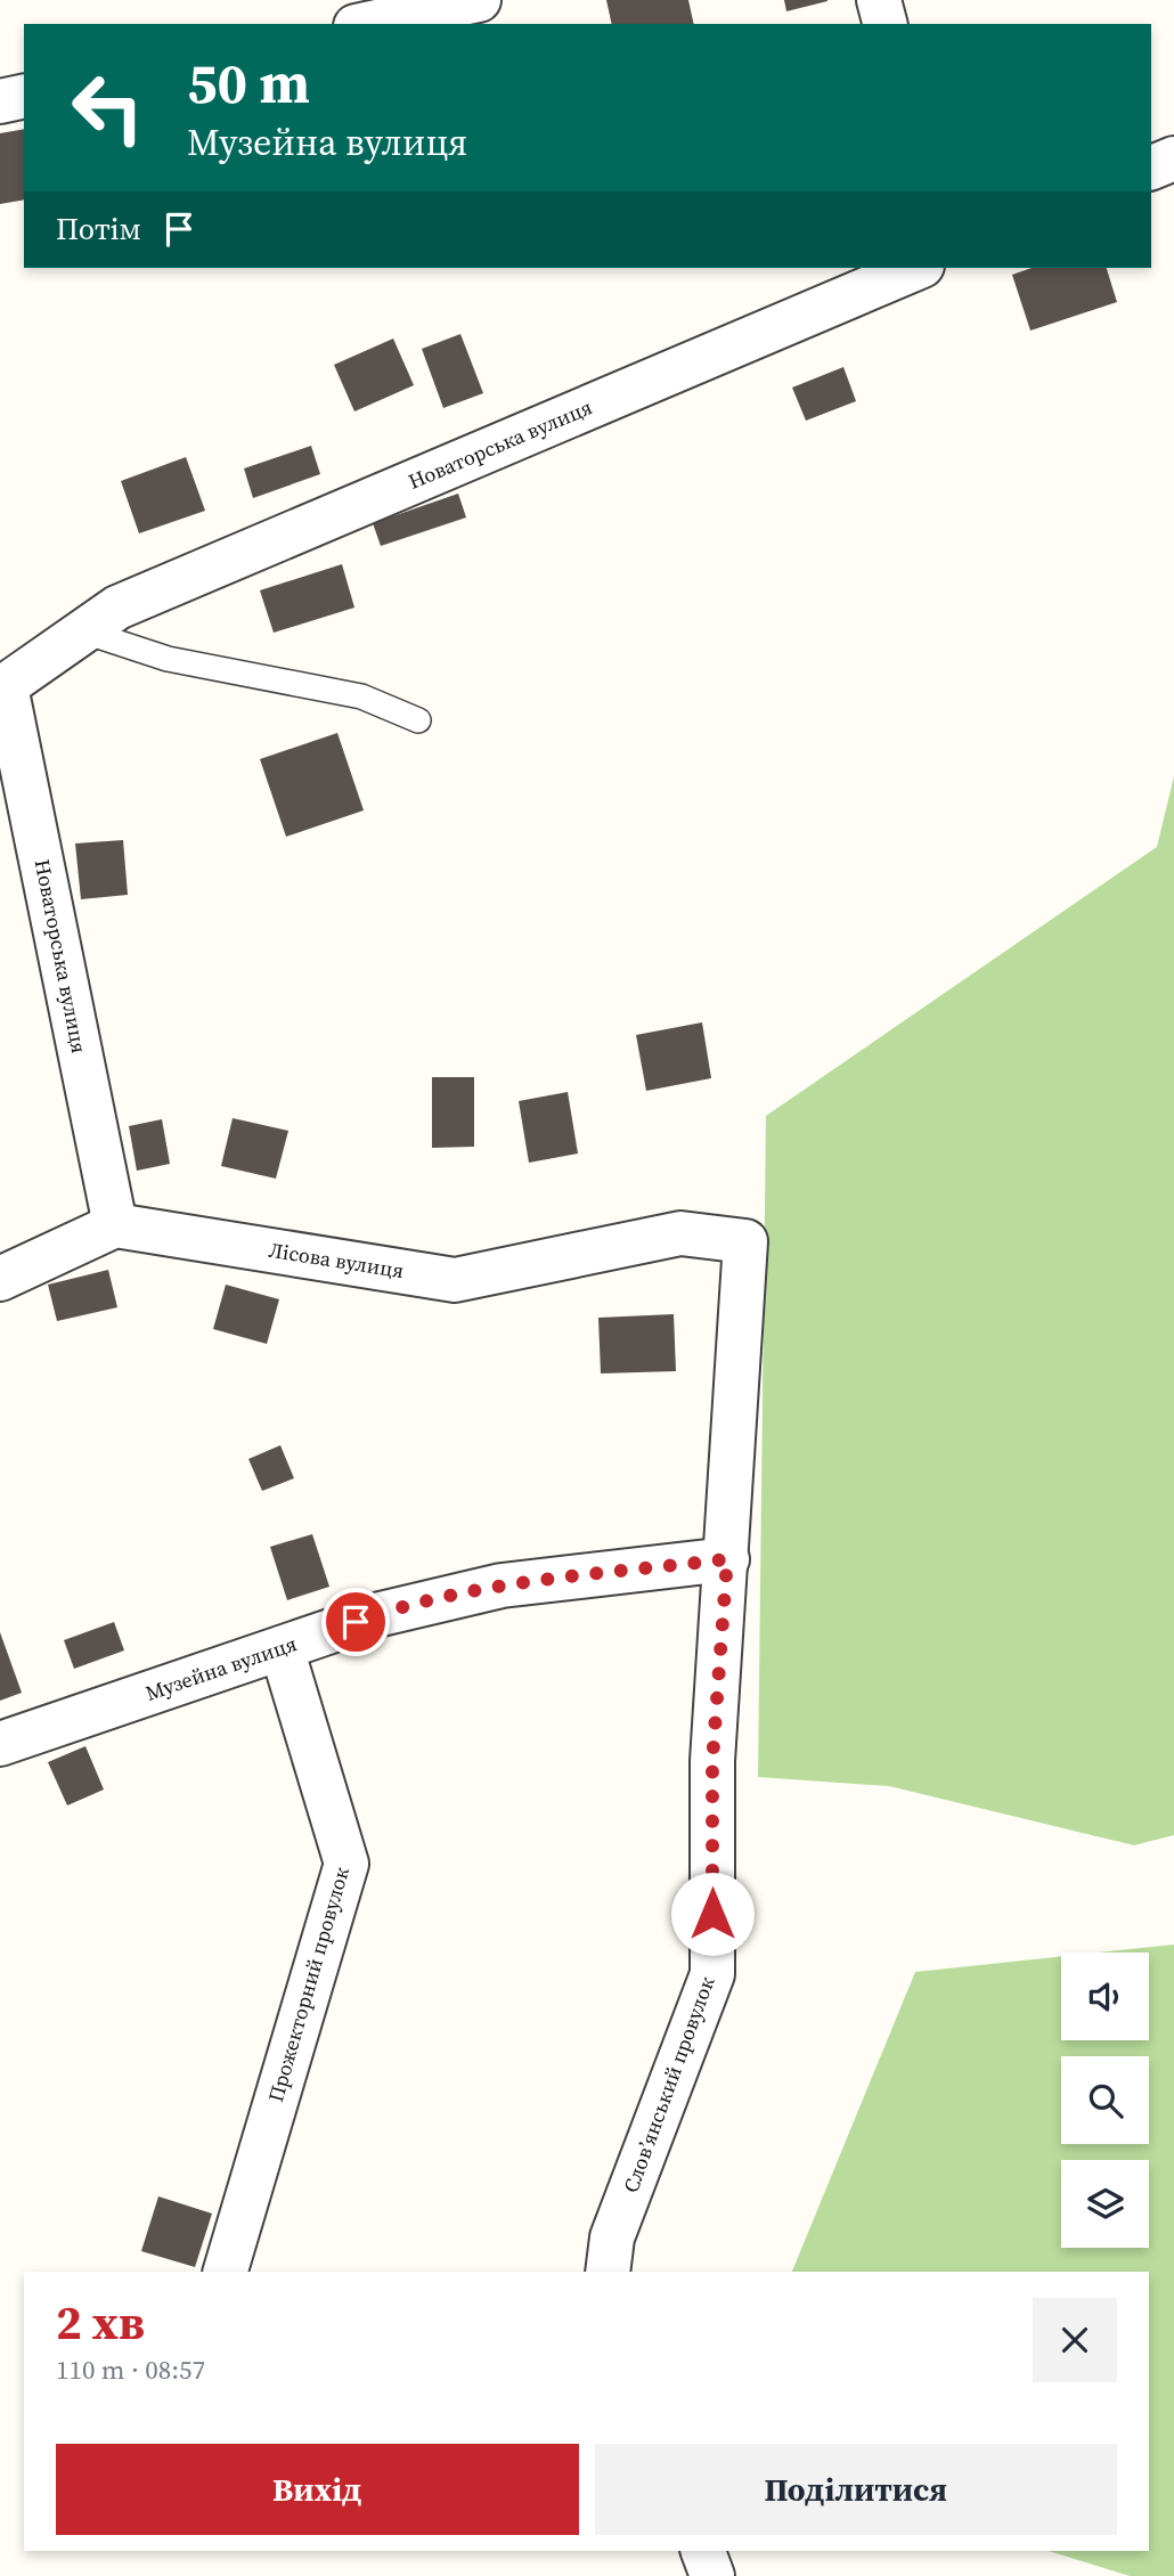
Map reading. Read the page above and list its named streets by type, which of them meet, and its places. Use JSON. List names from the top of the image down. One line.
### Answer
{"streets":{"street":["Новаторська вулиця","Лісова вулиця","Музейна вулиця","Прожекторний провулок","Словʼянський провулок"]},"crossings":[["Новаторська вулиця","Лісова вулиця"],["Лісова вулиця","Музейна вулиця"],["Лісова вулиця","Словʼянський провулок"],["Музейна вулиця","Прожекторний провулок"],["Музейна вулиця","Словʼянський провулок"]],"page":{"turn":["50 m","Музейна вулиця"],"then":"Потім","heading":["2 хв","110 m · 08:57"],"buttons":["Вихід","Поділитися"]}}
